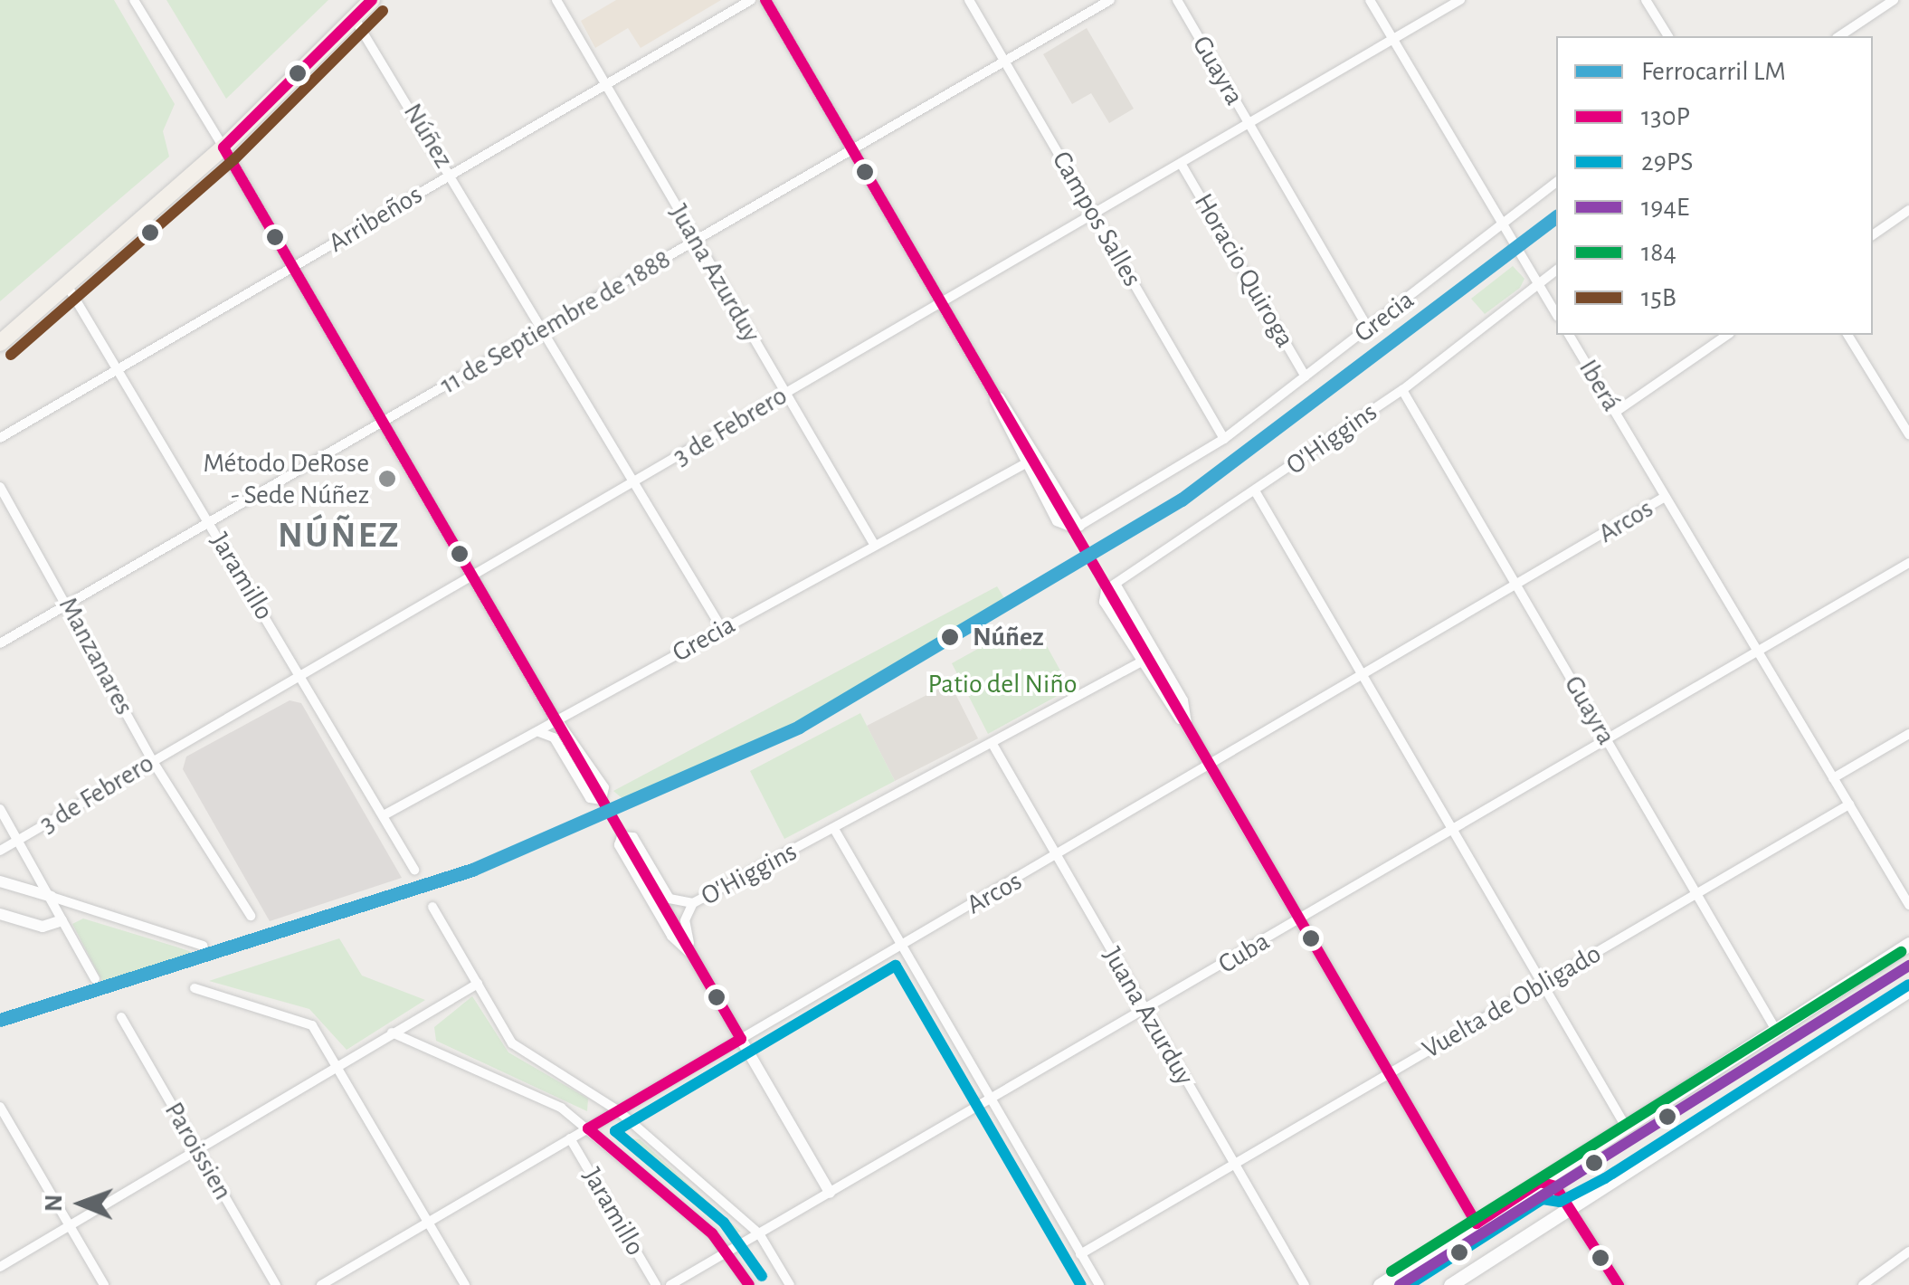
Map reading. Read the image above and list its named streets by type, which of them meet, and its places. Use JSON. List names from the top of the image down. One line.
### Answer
{"streets":{"street":["Guayra","Núñez","Arribeños","Campos Salles","Horacio Quiroga","Juana Azurduy","Grecia","11 de Septiembre de 1888","Iberá","3 de Febrero","O'Higgins","Arcos","Jaramillo","Manzanares","Cuba","Vuelta de Obligado","Paroissien"]},"crossings":[["Guayra","Grecia"],["Guayra","3 de Febrero"],["Guayra","O'Higgins"],["Guayra","Arcos"],["Guayra","Cuba"],["Guayra","Vuelta de Obligado"],["Núñez","Arribeños"],["Núñez","Grecia"],["Núñez","11 de Septiembre de 1888"],["Núñez","3 de Febrero"],["Arribeños","Juana Azurduy"],["Arribeños","Jaramillo"],["Campos Salles","Grecia"],["Campos Salles","11 de Septiembre de 1888"],["Campos Salles","3 de Febrero"],["Horacio Quiroga","Grecia"],["Horacio Quiroga","3 de Febrero"],["Juana Azurduy","Grecia"],["Juana Azurduy","11 de Septiembre de 1888"],["Juana Azurduy","3 de Febrero"],["Juana Azurduy","O'Higgins"],["Juana Azurduy","Arcos"],["Juana Azurduy","Cuba"],["Juana Azurduy","Vuelta de Obligado"],["Grecia","Jaramillo"],["11 de Septiembre de 1888","Jaramillo"],["11 de Septiembre de 1888","Manzanares"],["Iberá","Arcos"],["Iberá","Cuba"],["Iberá","Vuelta de Obligado"],["3 de Febrero","Jaramillo"],["3 de Febrero","Manzanares"],["Arcos","Jaramillo"]],"districts":["NÚÑEZ"],"parks":["Patio del Niño"],"places":["Método DeRose - Sede Núñez","Núñez"],"lines":["transit line 130P","transit line 15B","rail line LM","transit line 184","transit line 29PS","transit line 194E"],"legend":["Ferrocarril LM","130P","29PS","194E","184","15B"],"north":"left"}
